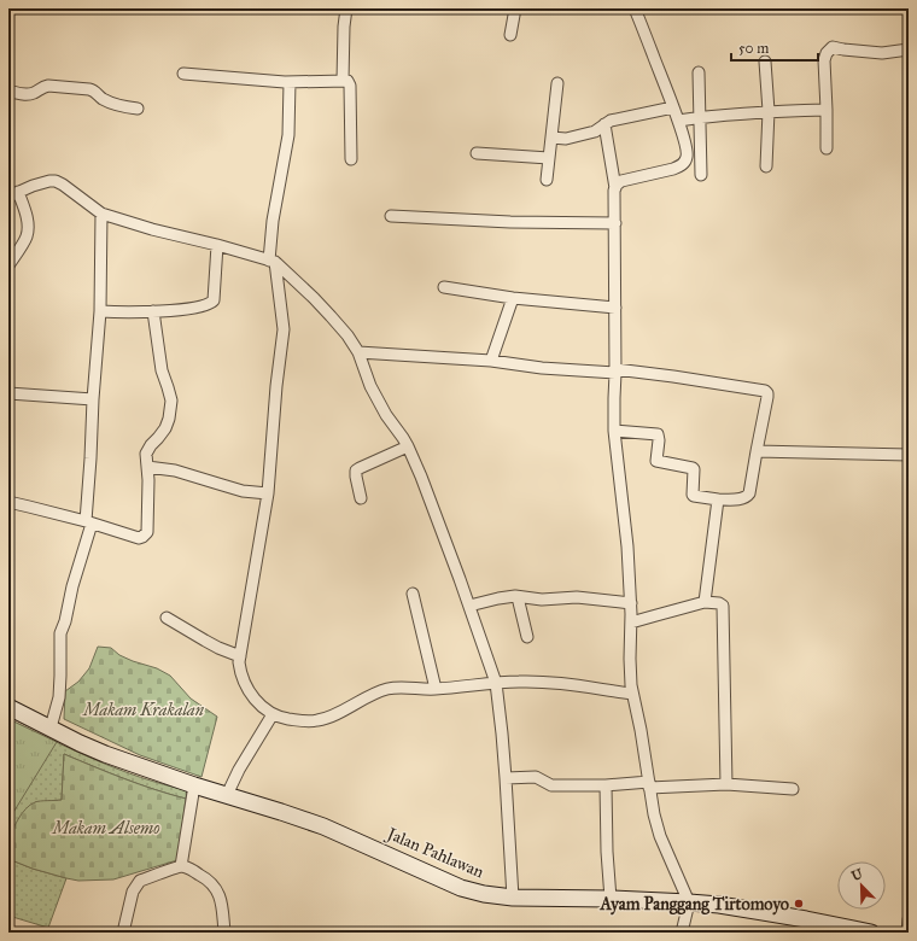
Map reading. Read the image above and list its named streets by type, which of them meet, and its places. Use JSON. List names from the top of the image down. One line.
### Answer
{"streets":{"main road":["Jalan Pahlawan"]},"parks":["Makam Krakalan","Makam Alsemo"],"places":["Ayam Panggang Tirtomoyo"],"scale_bar":"50 m","north":"top left"}
